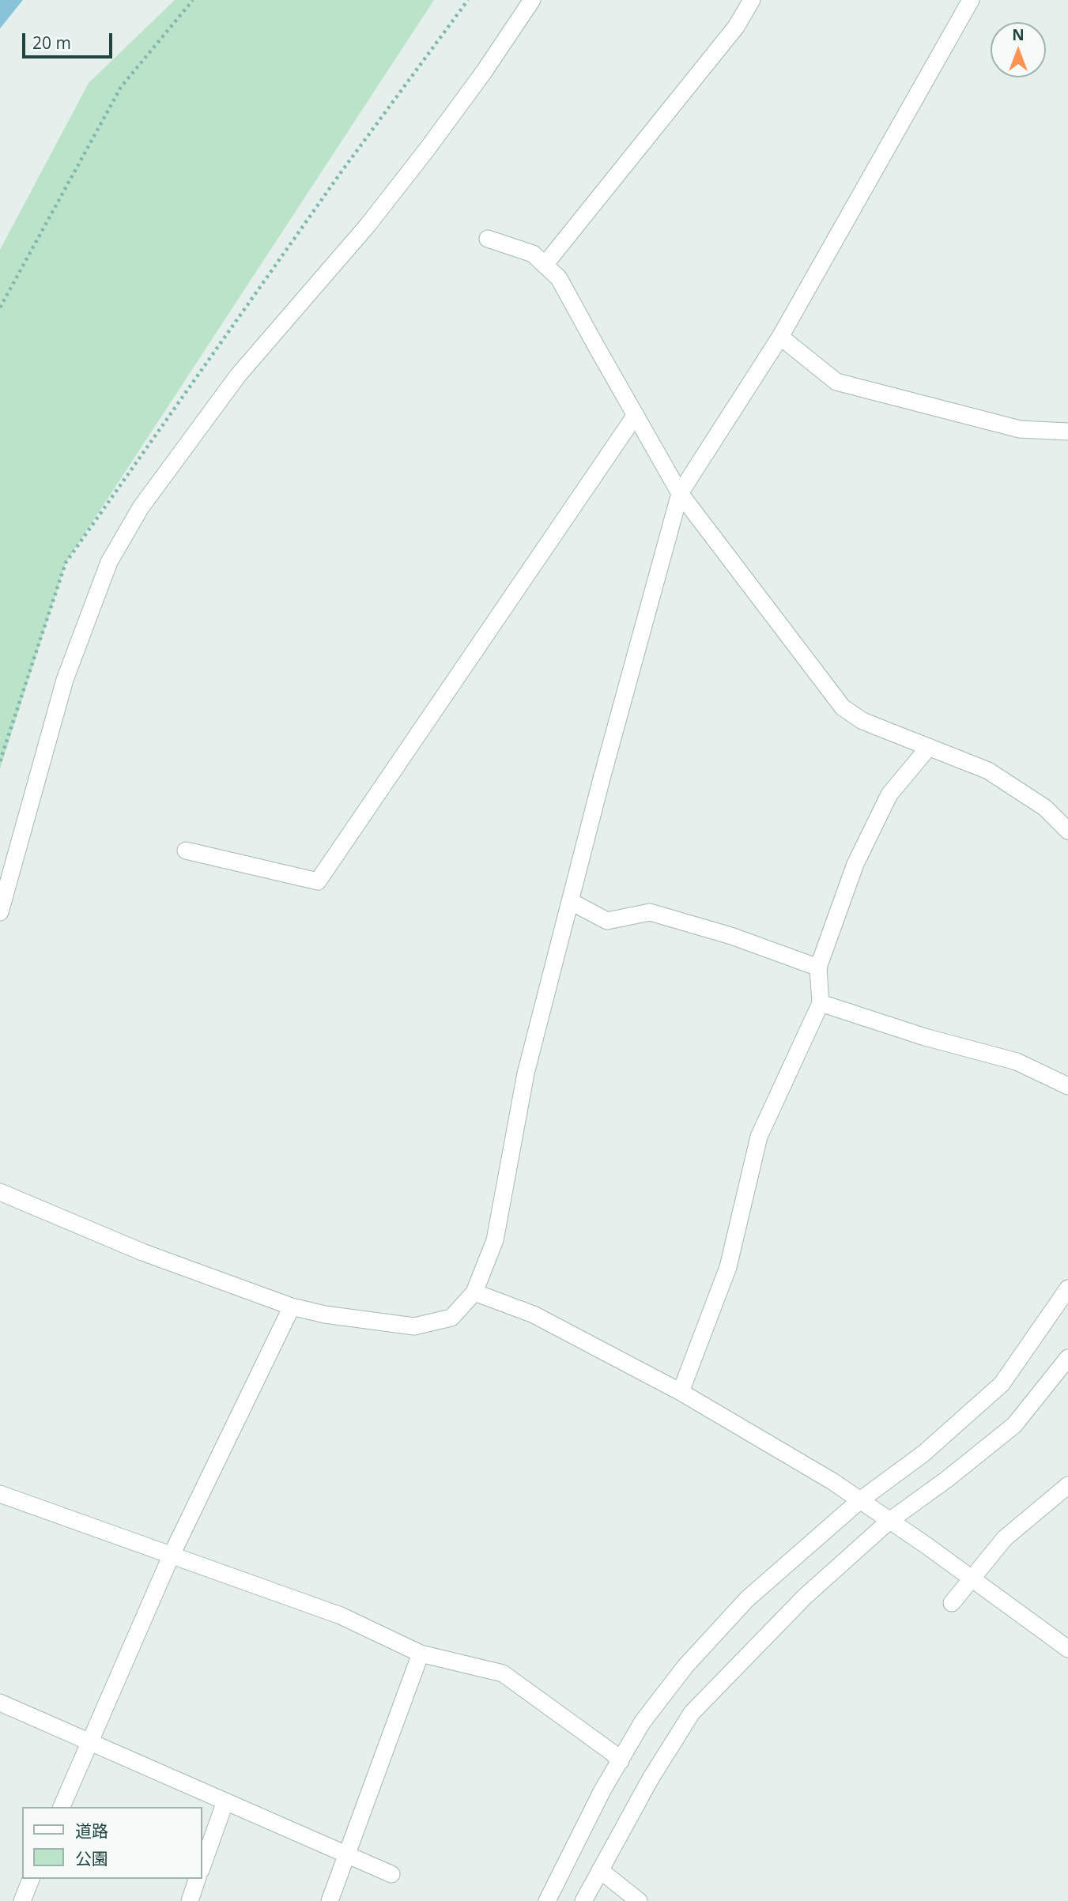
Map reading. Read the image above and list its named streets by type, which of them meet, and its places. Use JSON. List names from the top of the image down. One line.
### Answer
{"legend":["道路","公園"],"scale_bar":"20 m","north":"top"}
